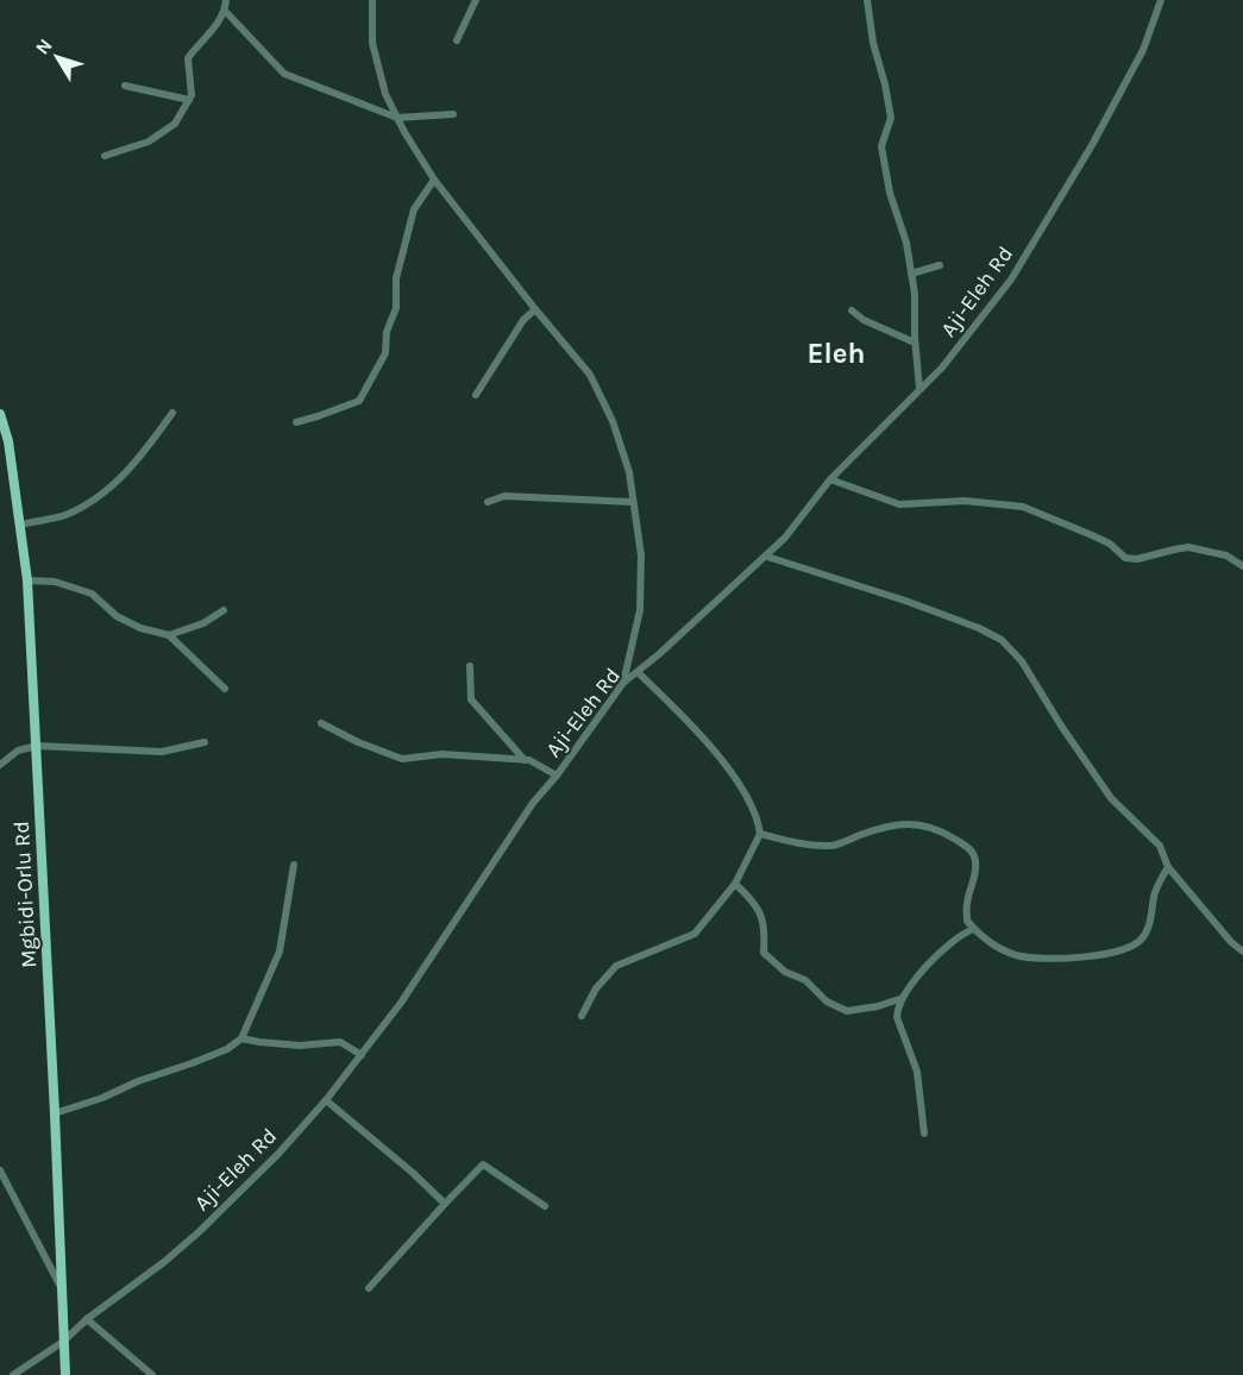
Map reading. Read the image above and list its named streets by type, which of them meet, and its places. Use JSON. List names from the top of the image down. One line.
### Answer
{"streets":{"main road":["Mgbidi-Orlu Rd"],"street":["Aji-Eleh Rd"]},"crossings":[["Aji-Eleh Rd","Mgbidi-Orlu Rd"]],"districts":["Eleh"],"north":"top left"}
